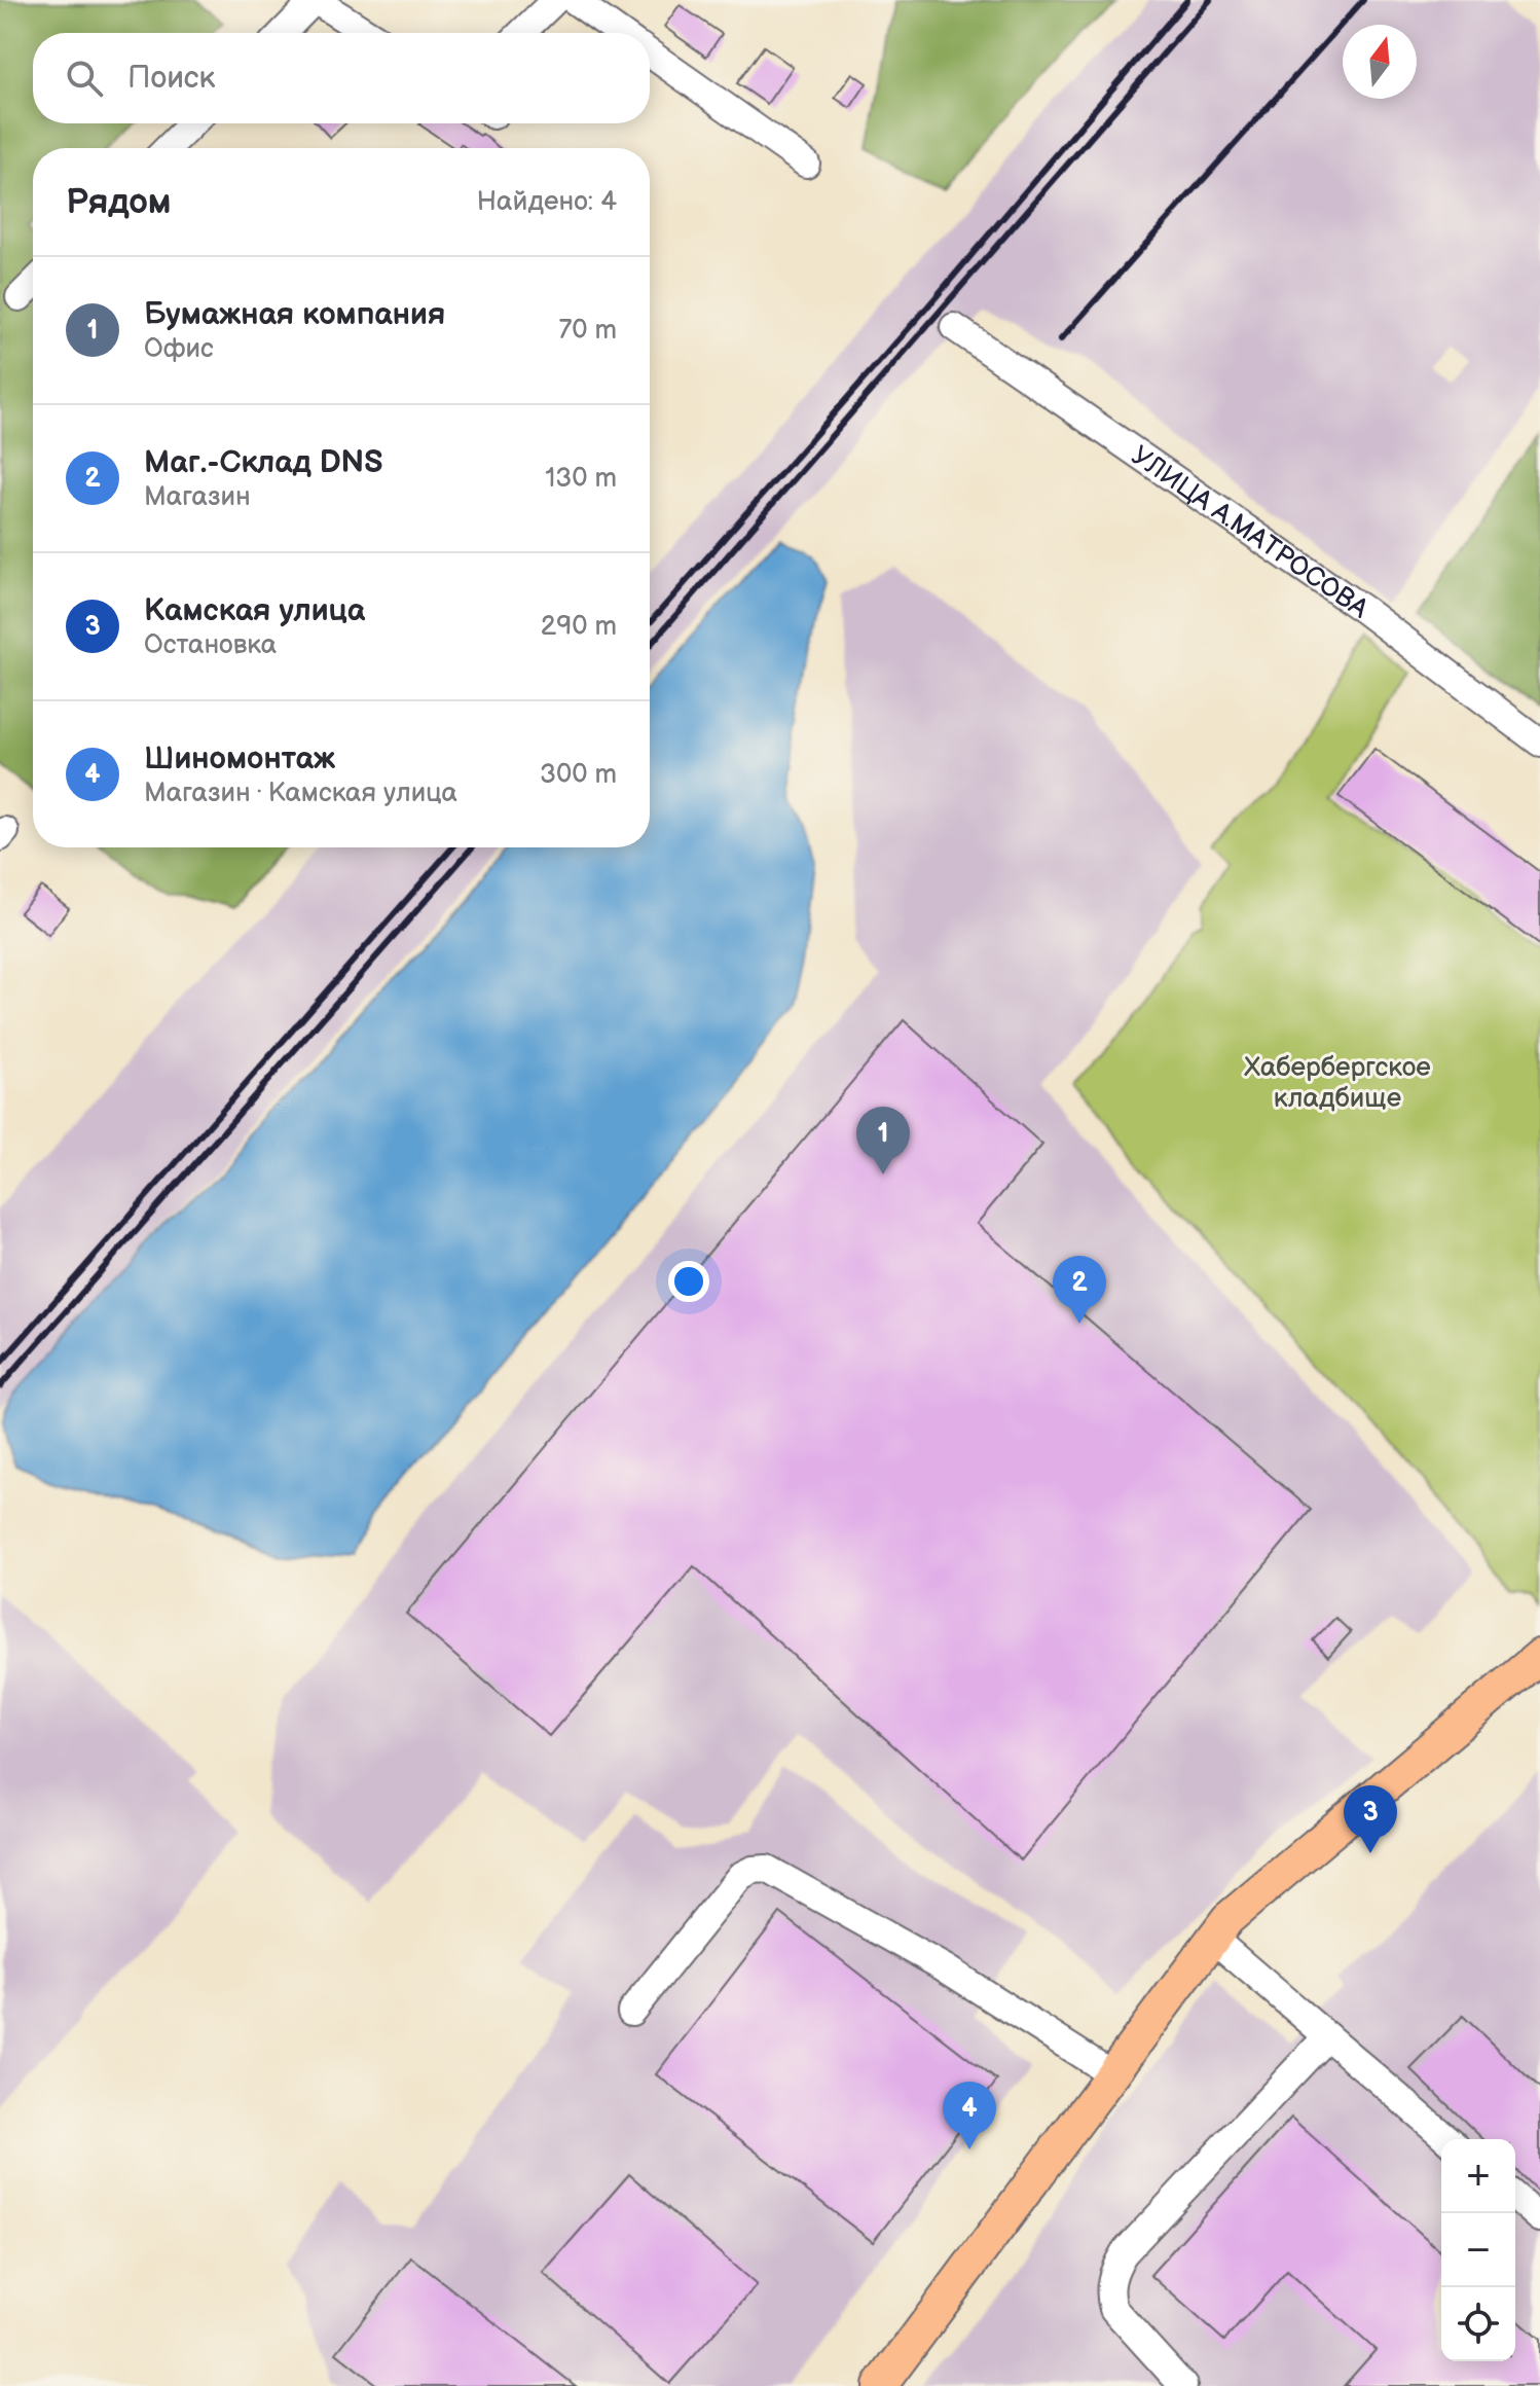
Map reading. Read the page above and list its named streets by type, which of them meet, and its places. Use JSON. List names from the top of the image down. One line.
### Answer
{"streets":{"street":["УЛИЦА А.МАТРОСОВА"]},"parks":["Хабербергское кладбище"],"north":"top","page":{"search":"Поиск","heading":["Рядом","Найдено: 4"],"list":[{"mark":"1","name":"Бумажная компания","note":"Офис","value":"70 m"},{"mark":"2","name":"Маг.-Склад DNS","note":"Магазин","value":"130 m"},{"mark":"3","name":"Камская улица","note":"Остановка","value":"290 m"},{"mark":"4","name":"Шиномонтаж","note":"Магазин · Камская улица","value":"300 m"}],"pins":["1","2","3","4"],"map_buttons":["+","−"]}}
